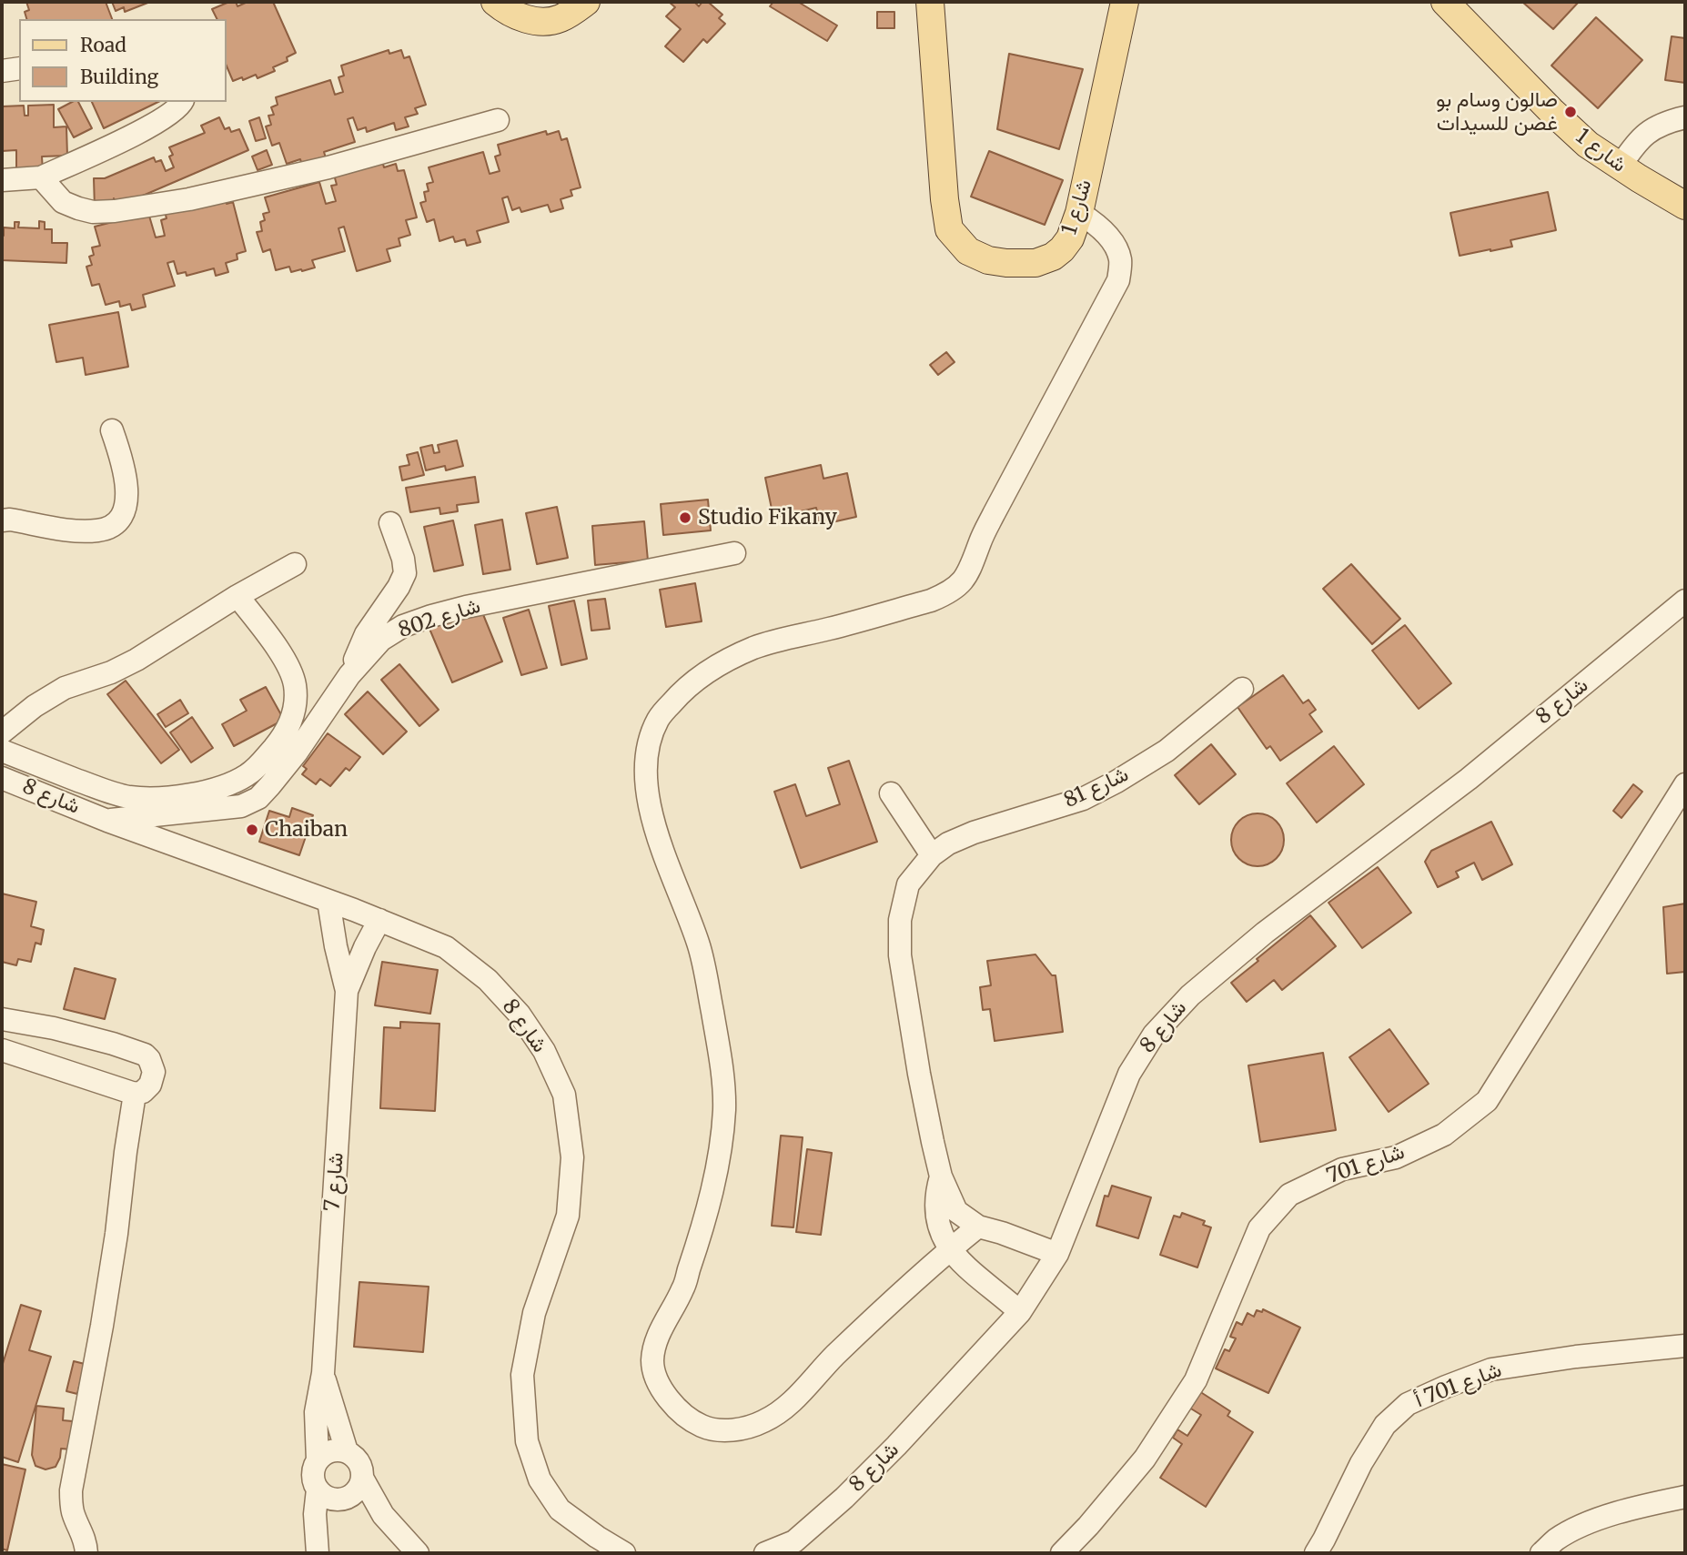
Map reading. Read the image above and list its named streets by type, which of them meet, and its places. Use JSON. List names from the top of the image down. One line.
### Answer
{"streets":{"main road":["شارع 1"],"street":["شارع 802","شارع 8","شارع 81","شارع 701","شارع 7","شارع 701 أ"]},"crossings":[["شارع 802","شارع 8"],["شارع 8","شارع 81"]],"places":["صالون وسام بو غصن للسيدات","Studio Fikany","Chaiban"],"legend":["Road","Building"]}
